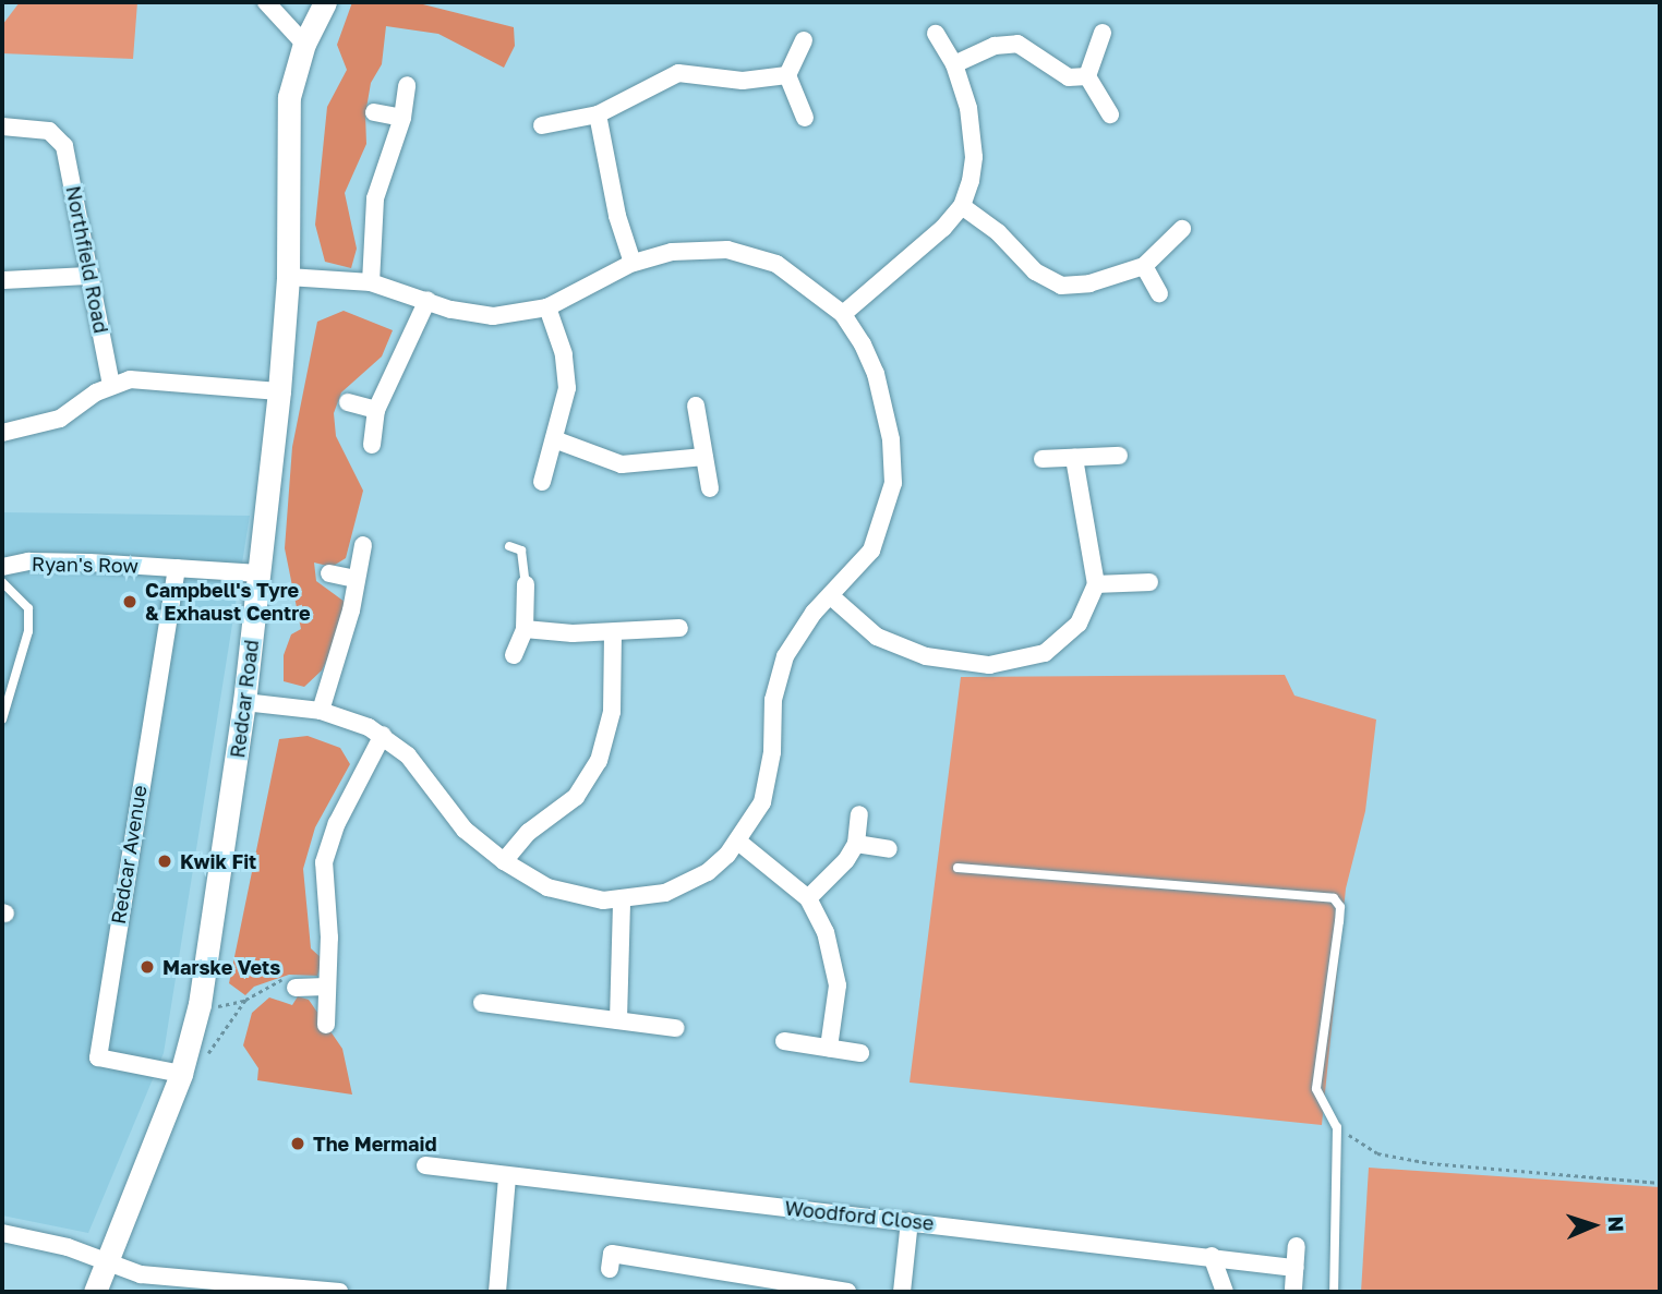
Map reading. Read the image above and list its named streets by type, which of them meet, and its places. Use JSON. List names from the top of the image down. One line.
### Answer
{"streets":{"street":["Northfield Road","Ryan's Row","Redcar Road","Redcar Avenue","Woodford Close"]},"crossings":[["Ryan's Row","Redcar Road"],["Ryan's Row","Redcar Avenue"],["Redcar Road","Redcar Avenue"]],"places":["Campbell's Tyre & Exhaust Centre","Kwik Fit","Marske Vets","The Mermaid"],"north":"right"}
